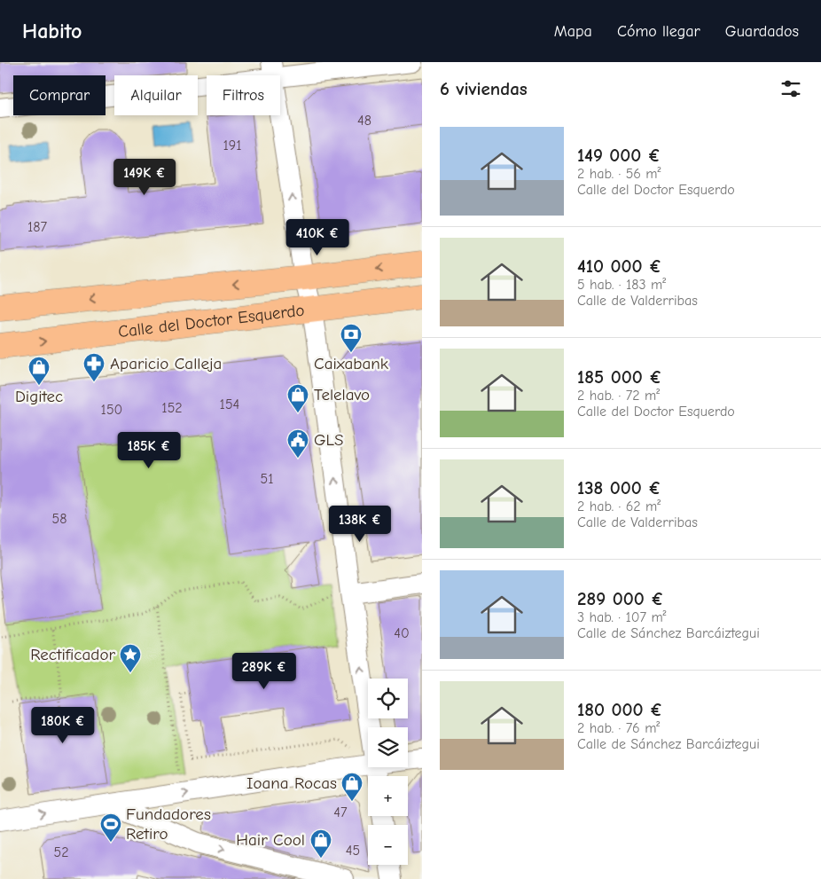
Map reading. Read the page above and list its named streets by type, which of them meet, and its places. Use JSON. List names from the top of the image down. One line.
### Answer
{"streets":{"main road":["Calle del Doctor Esquerdo"]},"places":{"bank":["Caixabank"],"pharmacy":["Aparicio Calleja"],"shop":["Digitec","Telelavo","Ioana Rocas","Hair Cool"],"public building":["GLS"],"place":["Rectificador"],"sports":["Fundadores Retiro"]},"house_numbers":["48","191","187","154","152","150","51","58","40","47","45","52"],"page":{"header":"Habito","nav":["Mapa","Cómo llegar","Guardados"],"heading":"6 viviendas","chip":["Comprar","Alquilar","Filtros"],"list":[{"name":"149 000 €","note":"2 hab. · 56 m² · Calle del Doctor Esquerdo"},{"name":"410 000 €","note":"5 hab. · 183 m² · Calle de Valderribas"},{"name":"185 000 €","note":"2 hab. · 72 m² · Calle del Doctor Esquerdo"},{"name":"138 000 €","note":"2 hab. · 62 m² · Calle de Valderribas"},{"name":"289 000 €","note":"3 hab. · 107 m² · Calle de Sánchez Barcáiztegui"},{"name":"180 000 €","note":"2 hab. · 76 m² · Calle de Sánchez Barcáiztegui"}],"price":["149K €","410K €","185K €","138K €","289K €","180K €"],"map_buttons":["+","−"]}}
